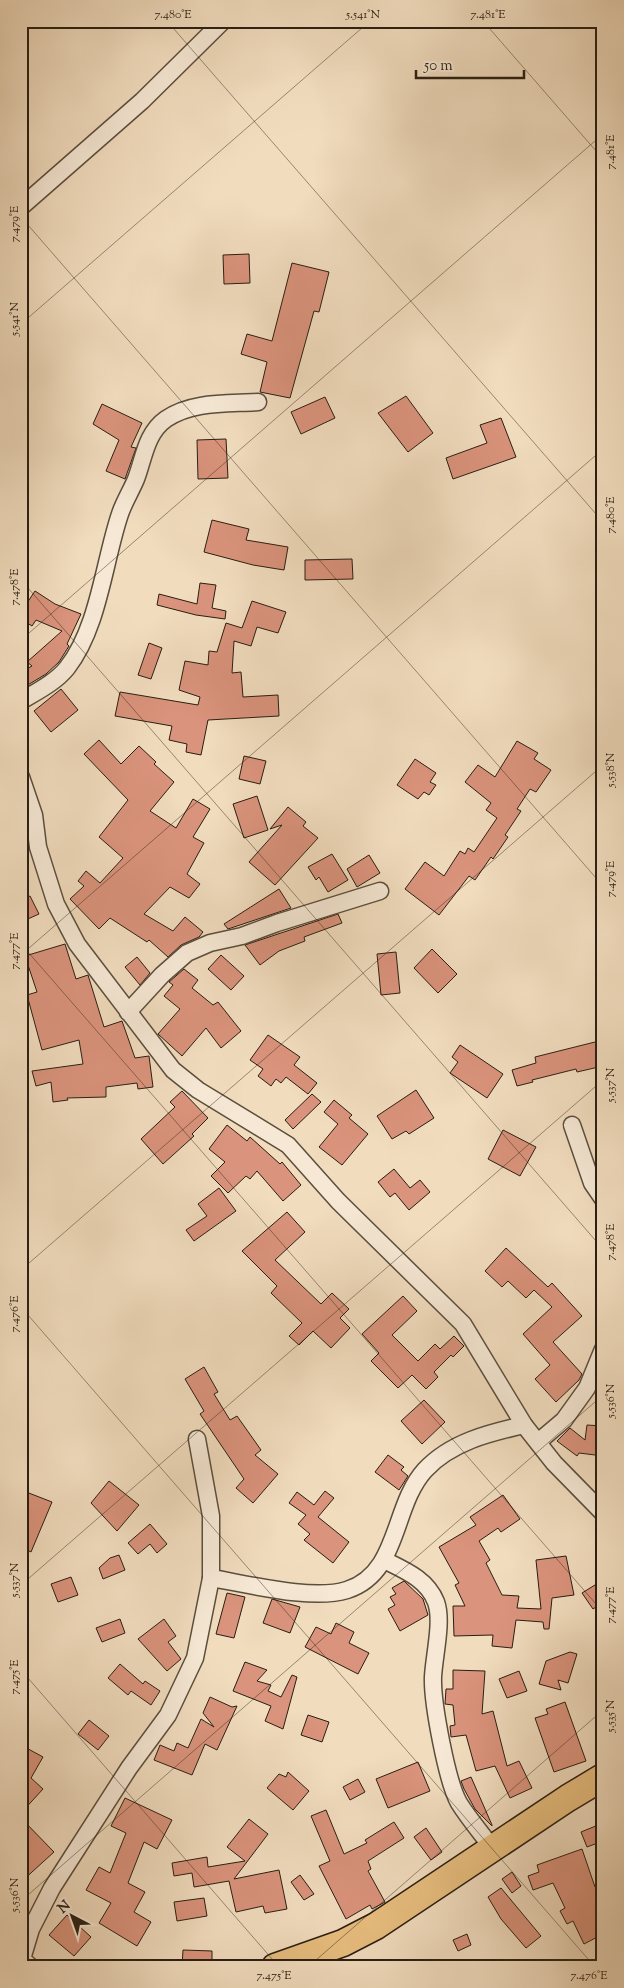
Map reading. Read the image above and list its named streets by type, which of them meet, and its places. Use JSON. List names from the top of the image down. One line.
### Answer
{"scale_bar":"50 m","north":"top left","coordinates":["7.480°E","5.541°N","7.481°E","7.479°E","7.478°E","5.538°N","7.477°E","5.537°N","7.476°E","5.536°N","7.475°E","5.535°N"]}
